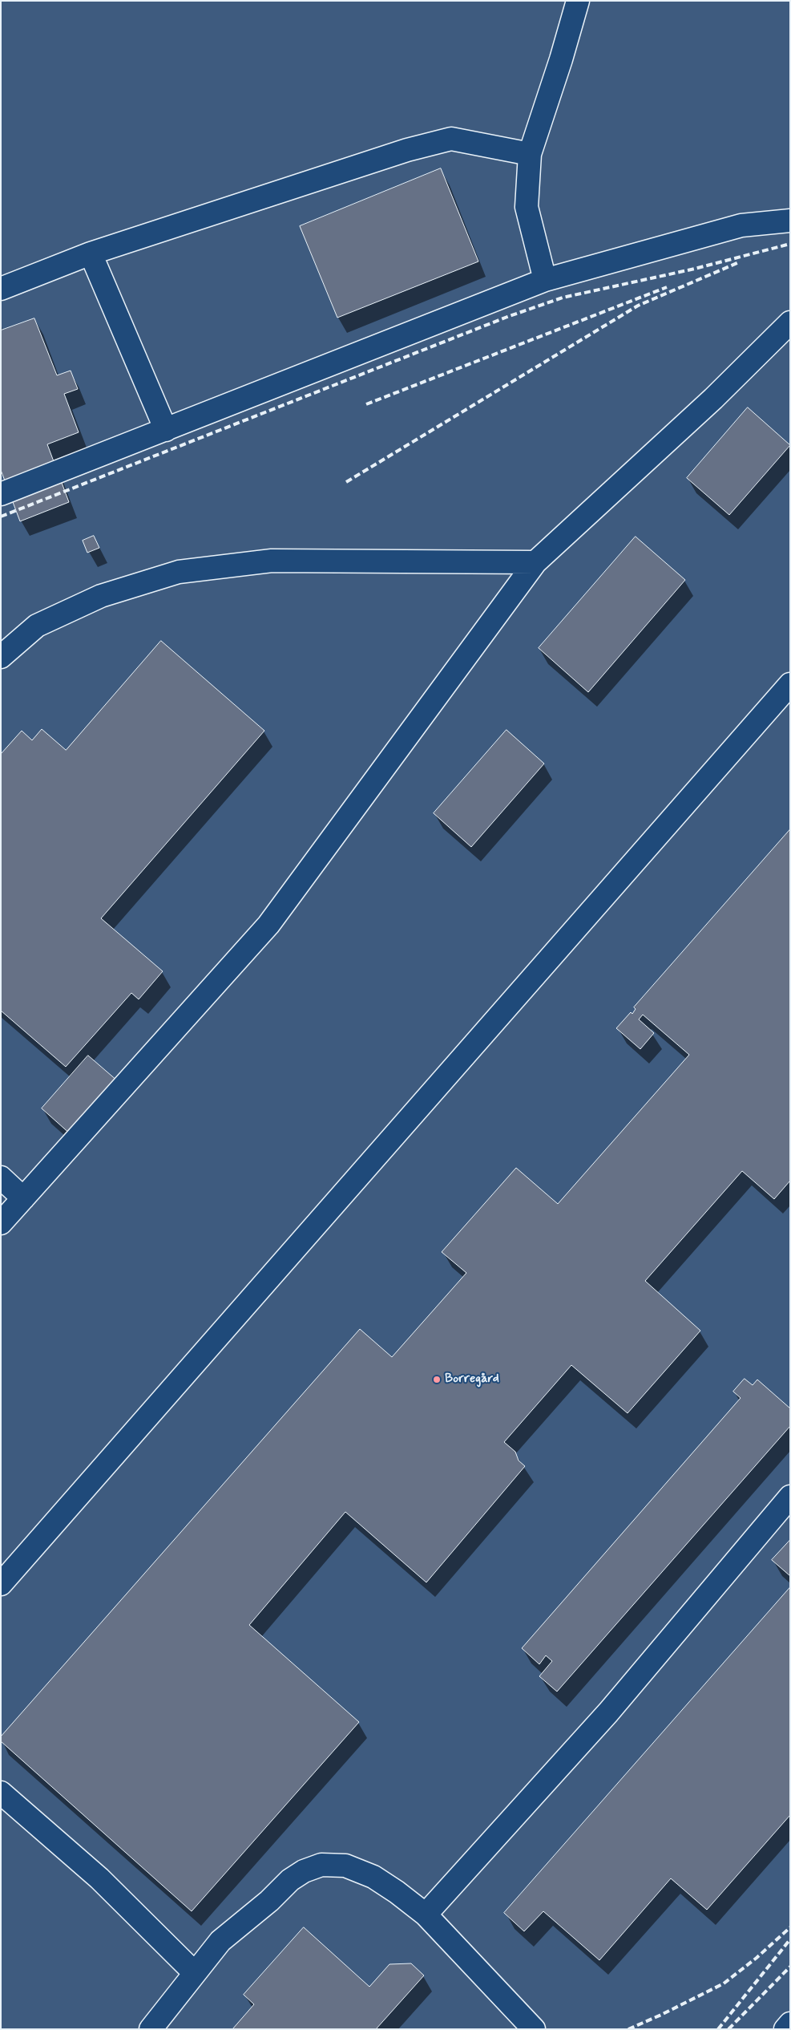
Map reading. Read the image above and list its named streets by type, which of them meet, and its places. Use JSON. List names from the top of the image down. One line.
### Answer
{"places":["Borregård"]}
